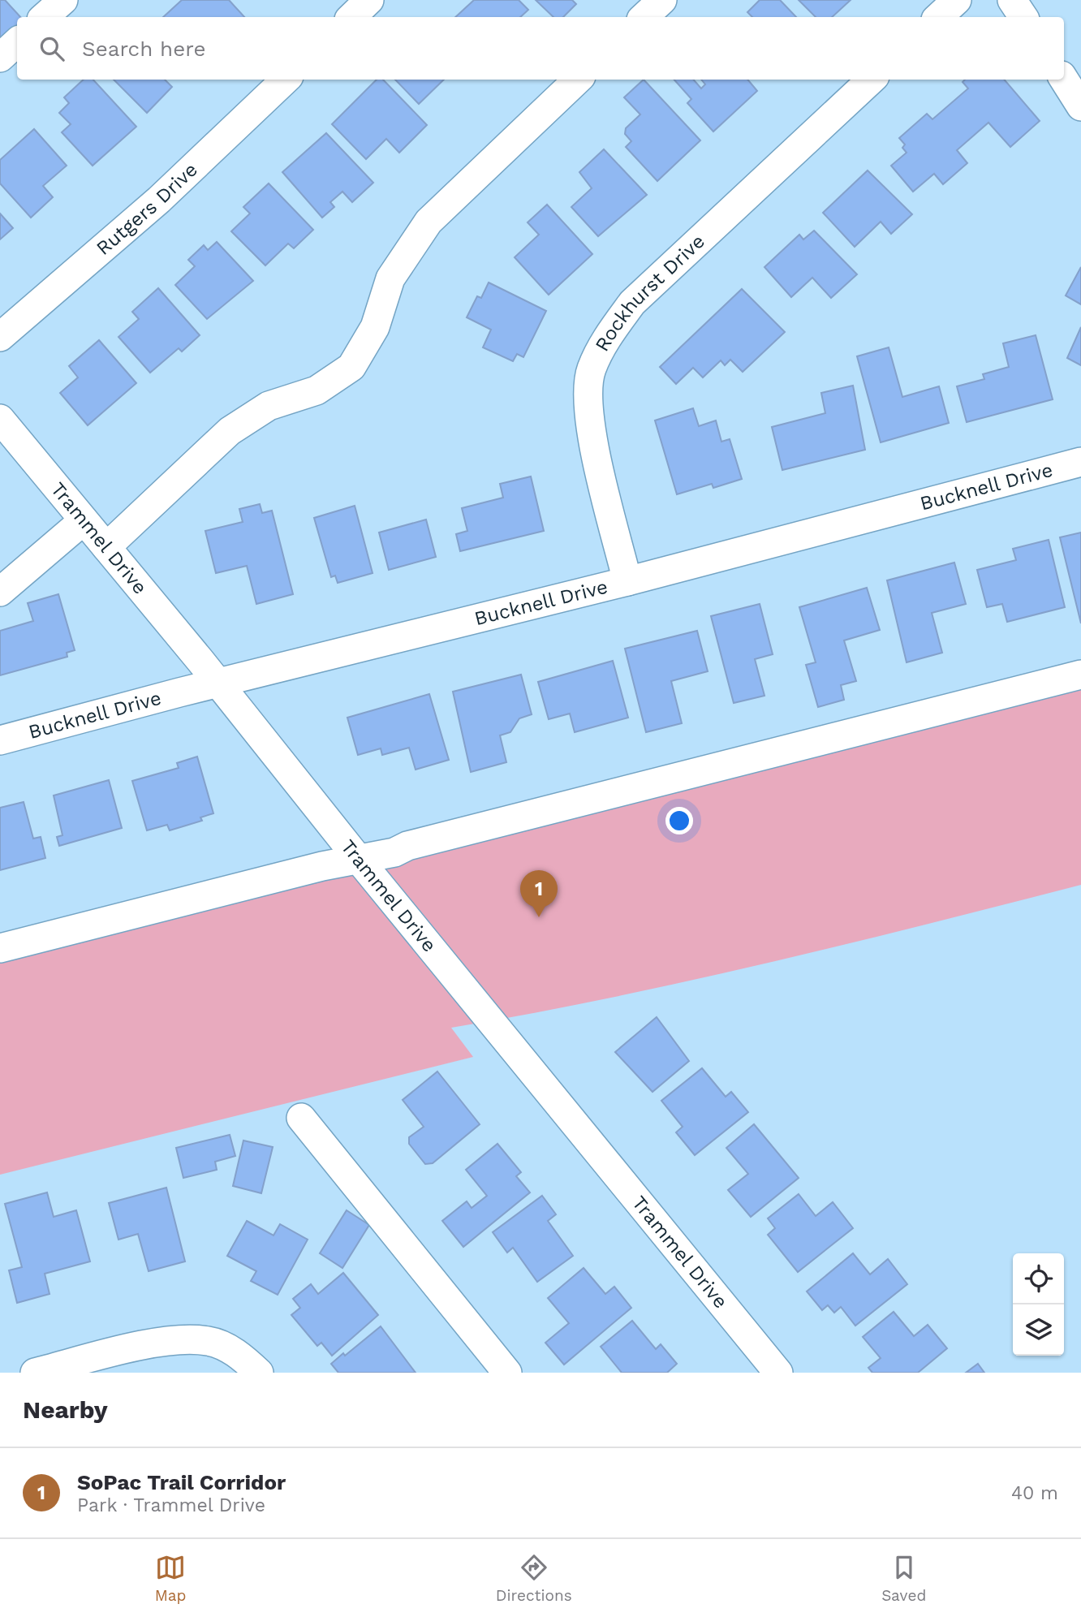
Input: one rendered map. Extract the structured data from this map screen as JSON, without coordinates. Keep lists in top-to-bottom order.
{
  "streets": {
    "street": [
      "Rutgers Drive",
      "Rockhurst Drive",
      "Bucknell Drive",
      "Trammel Drive"
    ]
  },
  "crossings": [
    ["Rockhurst Drive", "Bucknell Drive"],
    ["Bucknell Drive", "Trammel Drive"]
  ],
  "page": {
    "search": "Search here",
    "pins": "1",
    "heading": "Nearby",
    "list": [
      {
        "mark": "1",
        "name": "SoPac Trail Corridor",
        "note": "Park · Trammel Drive",
        "value": "40 m"
      }
    ],
    "nav": ["Map", "Directions", "Saved"]
  }
}
